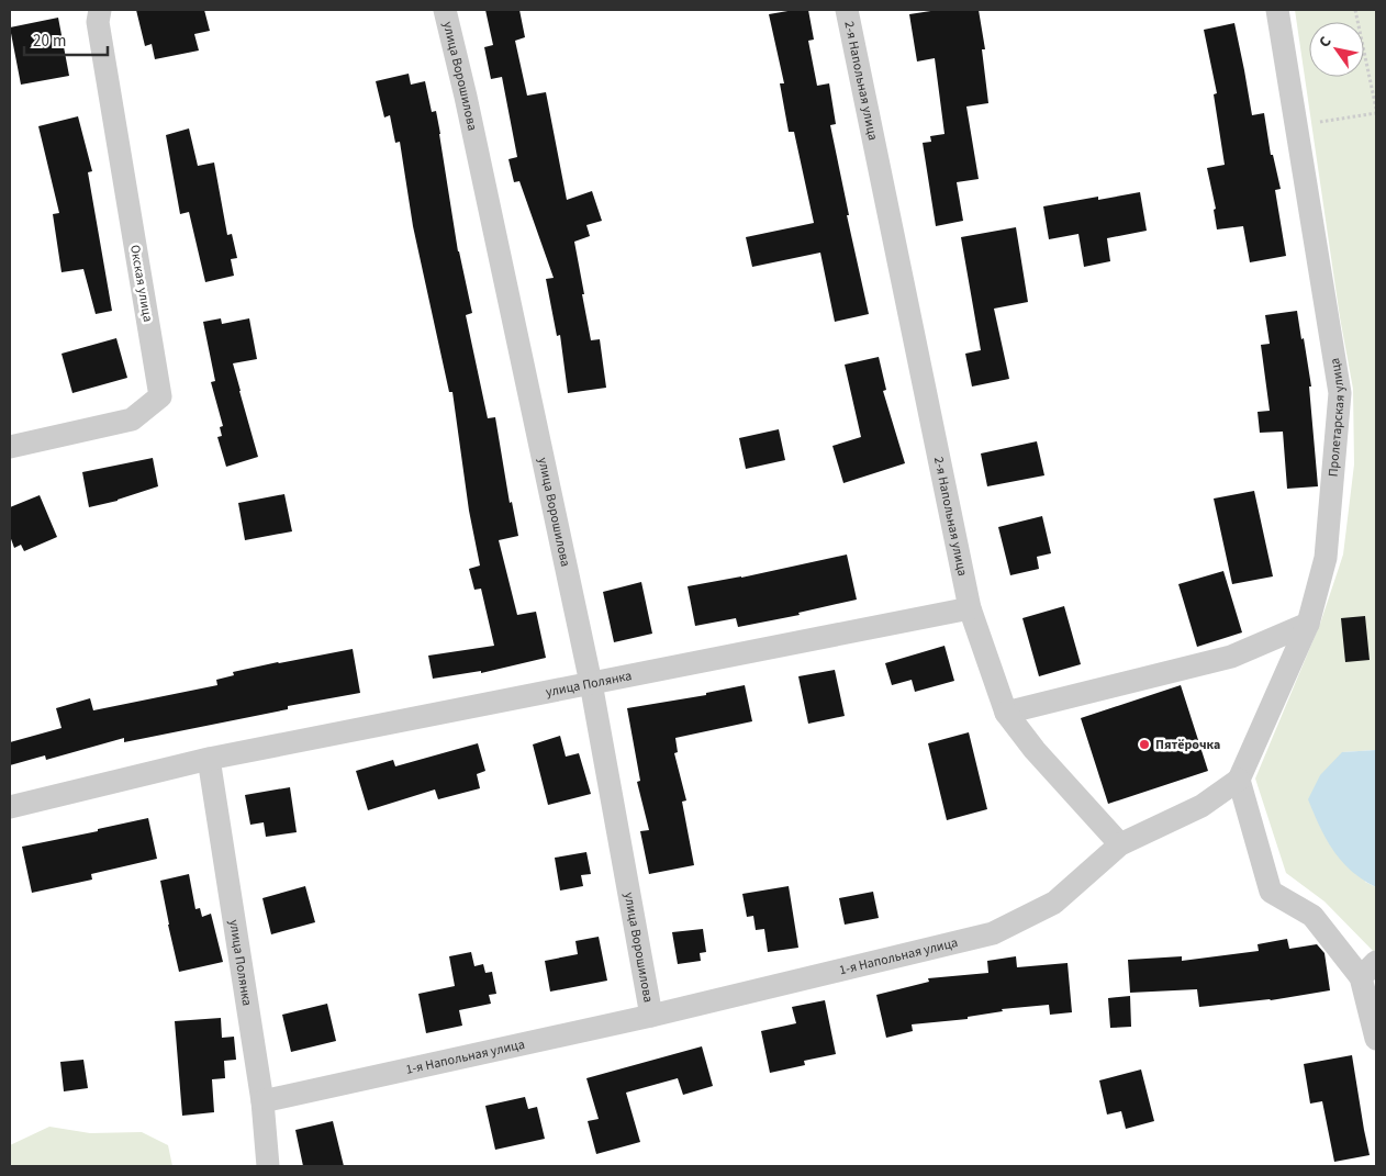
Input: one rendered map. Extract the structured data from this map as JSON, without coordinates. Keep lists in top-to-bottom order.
{
  "streets": {
    "street": [
      "улица Ворошилова",
      "2-я Напольная улица",
      "Окская улица",
      "Пролетарская улица",
      "улица Полянка",
      "1-я Напольная улица"
    ]
  },
  "crossings": [
    ["улица Ворошилова", "улица Полянка"],
    ["улица Ворошилова", "1-я Напольная улица"],
    ["2-я Напольная улица", "улица Полянка"],
    ["2-я Напольная улица", "1-я Напольная улица"],
    ["Пролетарская улица", "1-я Напольная улица"],
    ["улица Полянка", "1-я Напольная улица"]
  ],
  "places": ["Пятёрочка"],
  "scale_bar": "20 m",
  "north": "top left"
}
